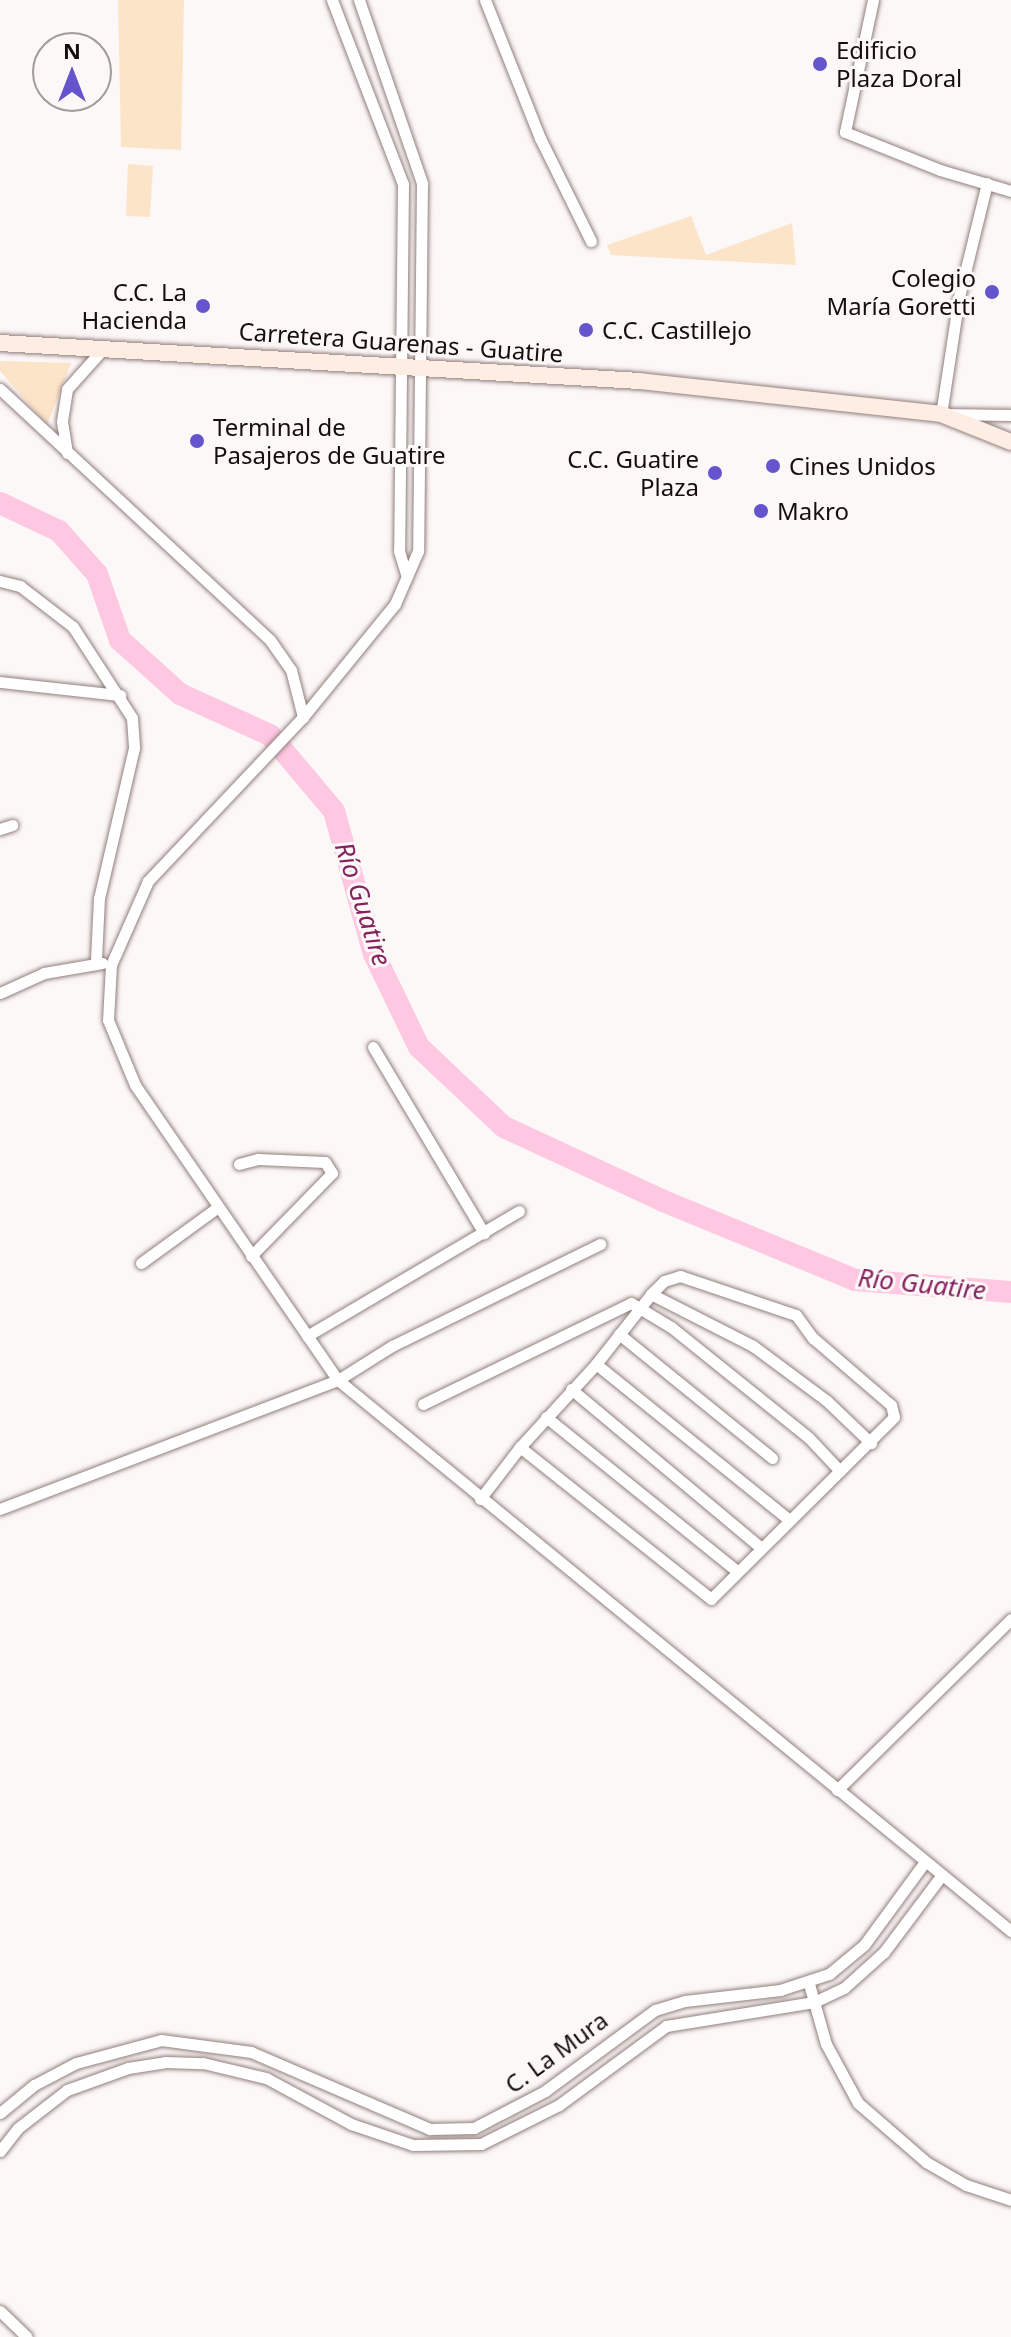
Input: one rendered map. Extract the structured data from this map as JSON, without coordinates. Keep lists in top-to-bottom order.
{
  "streets": {
    "main road": ["Carretera Guarenas - Guatire"],
    "street": ["C. La Mura"]
  },
  "water": ["Río Guatire"],
  "places": [
    "Edificio Plaza Doral",
    "Colegio María Goretti",
    "C.C. La Hacienda",
    "C.C. Castillejo",
    "Terminal de Pasajeros de Guatire",
    "Cines Unidos",
    "C.C. Guatire Plaza",
    "Makro"
  ],
  "north": "top"
}
